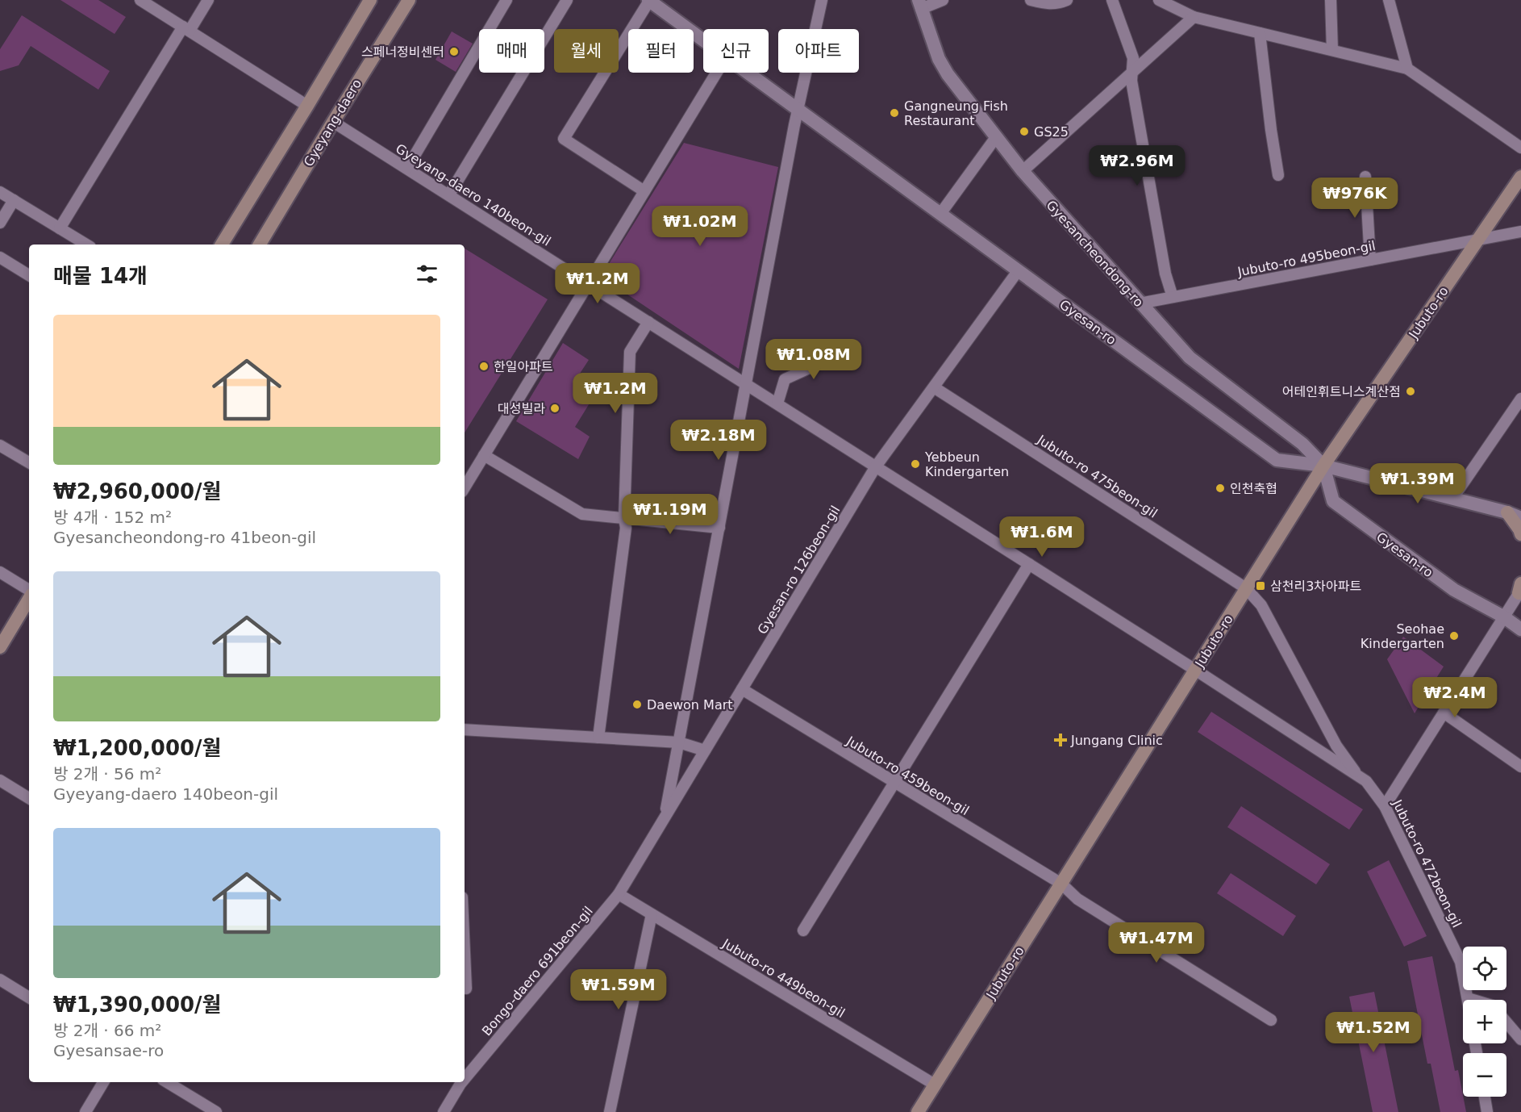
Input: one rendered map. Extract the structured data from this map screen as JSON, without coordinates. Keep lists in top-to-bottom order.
{
  "streets": {
    "main road": ["Gyeyang-daero", "Jubuto-ro"],
    "street": [
      "Gyeyang-daero 140beon-gil",
      "Gyesancheondong-ro",
      "Jubuto-ro 495beon-gil",
      "Gyesan-ro",
      "Jubuto-ro 475beon-gil",
      "Gyesan-ro 126beon-gil",
      "Jubuto-ro 459beon-gil",
      "Jubuto-ro 472beon-gil",
      "Bongo-daero 691beon-gil",
      "Jubuto-ro 449beon-gil"
    ]
  },
  "crossings": [
    ["Gyeyang-daero", "Gyeyang-daero 140beon-gil"],
    ["Gyeyang-daero 140beon-gil", "Gyesan-ro 126beon-gil"],
    ["Gyeyang-daero 140beon-gil", "Jubuto-ro 472beon-gil"],
    ["Gyesancheondong-ro", "Jubuto-ro 495beon-gil"],
    ["Gyesancheondong-ro", "Jubuto-ro"],
    ["Gyesancheondong-ro", "Gyesan-ro"],
    ["Jubuto-ro 495beon-gil", "Jubuto-ro"],
    ["Jubuto-ro", "Gyesan-ro"],
    ["Jubuto-ro", "Jubuto-ro 475beon-gil"],
    ["Jubuto-ro", "Jubuto-ro 459beon-gil"],
    ["Jubuto-ro", "Jubuto-ro 472beon-gil"],
    ["Jubuto-ro", "Jubuto-ro 449beon-gil"],
    ["Gyesan-ro", "Gyesan-ro 126beon-gil"],
    ["Jubuto-ro 475beon-gil", "Gyesan-ro 126beon-gil"],
    ["Jubuto-ro 475beon-gil", "Jubuto-ro 472beon-gil"],
    ["Gyesan-ro 126beon-gil", "Jubuto-ro 459beon-gil"],
    ["Gyesan-ro 126beon-gil", "Bongo-daero 691beon-gil"],
    ["Gyesan-ro 126beon-gil", "Jubuto-ro 449beon-gil"],
    ["Bongo-daero 691beon-gil", "Jubuto-ro 449beon-gil"]
  ],
  "places": {
    "other": [
      "스페너정비센터",
      "Gangneung Fish Restaurant",
      "GS25",
      "한일아파트",
      "어테인휘트니스계산점",
      "대성빌라",
      "Yebbeun Kindergarten",
      "인천축협",
      "Seohae Kindergarten",
      "Daewon Mart"
    ],
    "transit": ["삼천리3차아파트"],
    "health": ["Jungang Clinic"]
  },
  "page": {
    "chip": [
      "매매",
      "월세",
      "필터",
      "신규",
      "아파트"
    ],
    "price": [
      "₩2.96M",
      "₩976K",
      "₩1.02M",
      "₩1.2M",
      "₩1.08M",
      "₩1.2M",
      "₩2.18M",
      "₩1.39M",
      "₩1.19M",
      "₩1.6M",
      "₩2.4M",
      "₩1.47M",
      "₩1.59M",
      "₩1.52M"
    ],
    "heading": "매물 14개",
    "list": [
      {
        "name": "₩2,960,000/월",
        "note": "방 4개 · 152 m² · Gyesancheondong-ro 41beon-gil"
      },
      {
        "name": "₩1,200,000/월",
        "note": "방 2개 · 56 m² · Gyeyang-daero 140beon-gil"
      },
      {
        "name": "₩1,390,000/월",
        "note": "방 2개 · 66 m² · Gyesansae-ro"
      }
    ],
    "map_buttons": ["+", "−"]
  }
}
